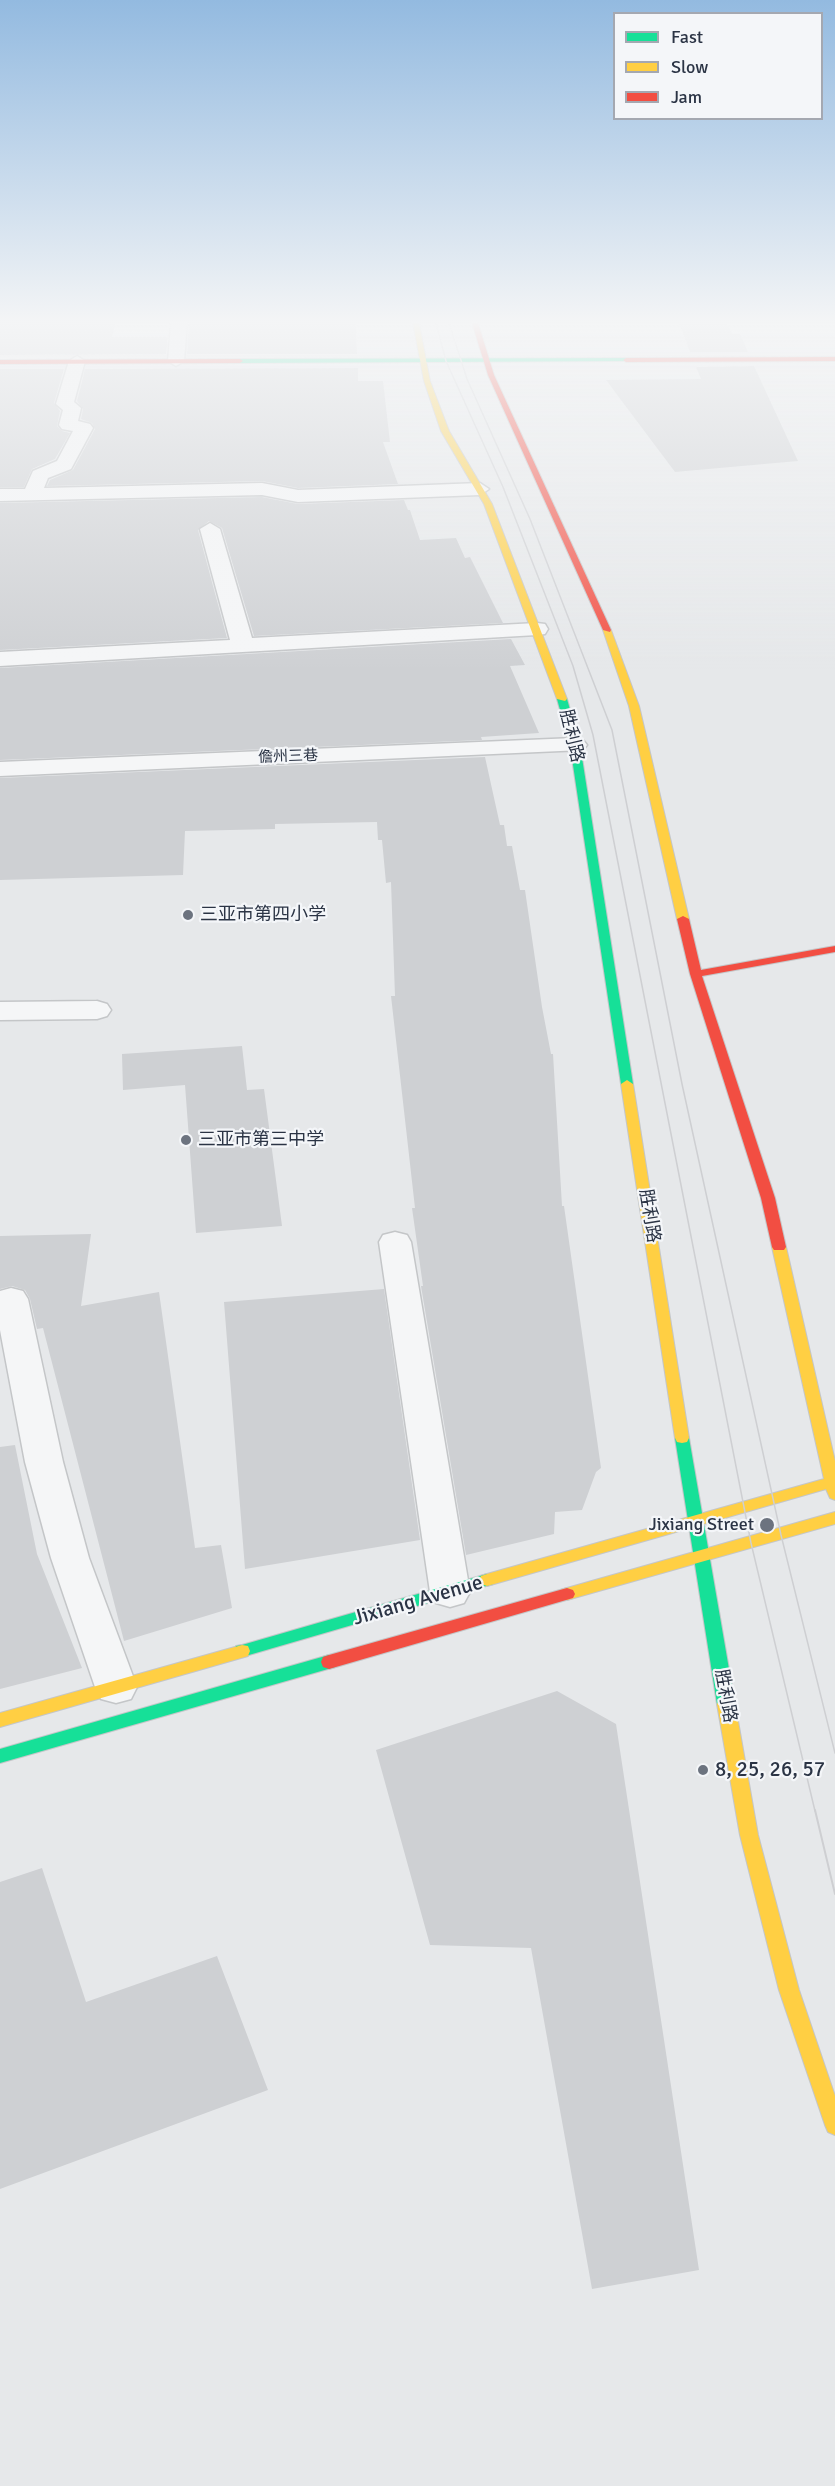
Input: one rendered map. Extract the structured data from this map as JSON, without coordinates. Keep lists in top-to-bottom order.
{
  "streets": {
    "main road": ["胜利路", "Jixiang Avenue"],
    "street": ["儋州三巷"]
  },
  "crossings": [
    ["胜利路", "儋州三巷"],
    ["胜利路", "Jixiang Avenue"]
  ],
  "places": [
    "三亚市第四小学",
    "三亚市第三中学",
    "Jixiang Street",
    "8, 25, 26, 57"
  ],
  "legend": ["Fast", "Slow", "Jam"]
}
